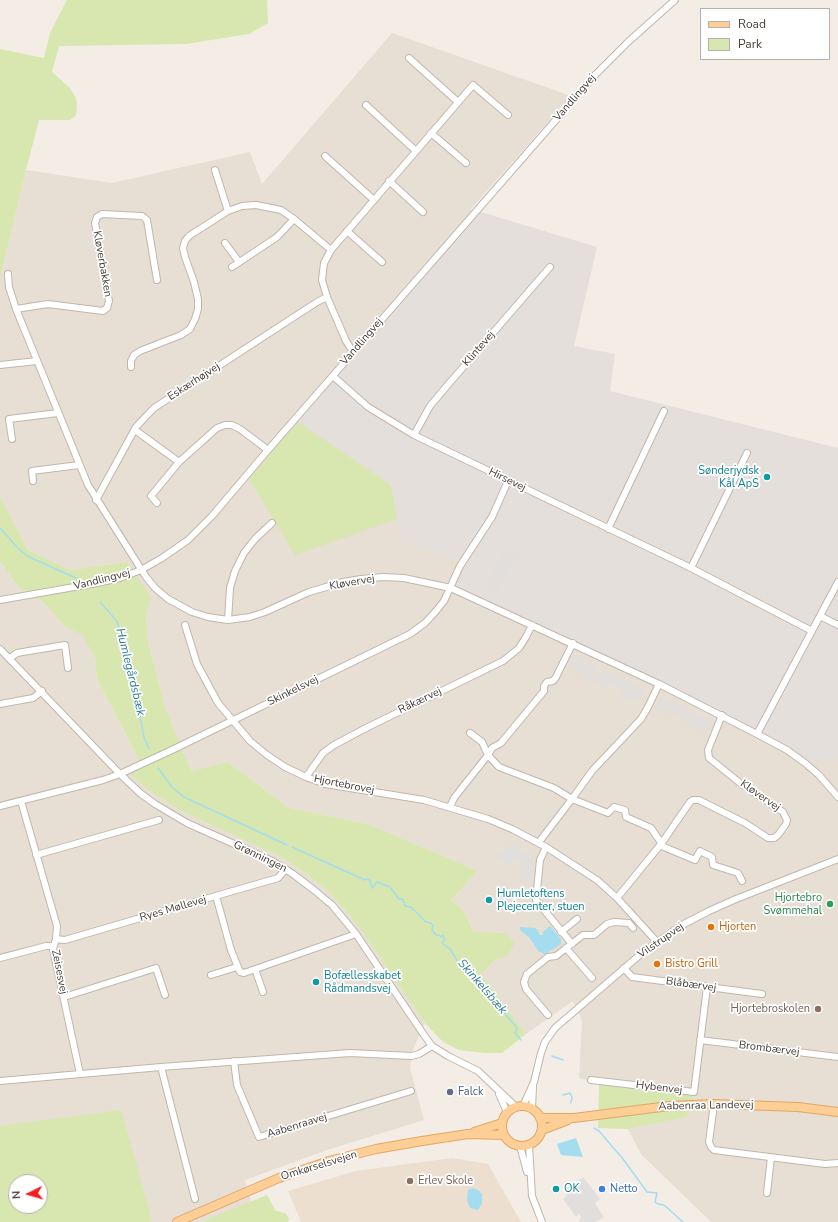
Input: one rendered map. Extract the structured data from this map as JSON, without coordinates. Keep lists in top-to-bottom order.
{
  "streets": {
    "main road": ["Aabenraa Landevej", "Omkørselsvejen"],
    "street": [
      "Vandlingvej",
      "Kløverbakken",
      "Klintevej",
      "Eskærhøjvej",
      "Hirsevej",
      "Kløvervej",
      "Skinkelsvej",
      "Råkærvej",
      "Hjortebrovej",
      "Grønningen",
      "Ryes Møllevej",
      "Vilstrupvej",
      "Zeisesvej",
      "Blåbærvej",
      "Brombærvej",
      "Hybenvej",
      "Aabenraavej"
    ]
  },
  "crossings": [
    ["Vandlingvej", "Hirsevej"],
    ["Vandlingvej", "Kløvervej"],
    ["Kløverbakken", "Kløvervej"],
    ["Klintevej", "Hirsevej"],
    ["Eskærhøjvej", "Kløvervej"],
    ["Hirsevej", "Skinkelsvej"],
    ["Kløvervej", "Skinkelsvej"],
    ["Kløvervej", "Råkærvej"],
    ["Skinkelsvej", "Hjortebrovej"],
    ["Skinkelsvej", "Grønningen"],
    ["Skinkelsvej", "Zeisesvej"],
    ["Råkærvej", "Hjortebrovej"],
    ["Hjortebrovej", "Vilstrupvej"],
    ["Grønningen", "Ryes Møllevej"],
    ["Grønningen", "Vilstrupvej"],
    ["Grønningen", "Aabenraa Landevej"],
    ["Grønningen", "Omkørselsvejen"],
    ["Ryes Møllevej", "Zeisesvej"],
    ["Vilstrupvej", "Blåbærvej"],
    ["Vilstrupvej", "Aabenraa Landevej"],
    ["Vilstrupvej", "Omkørselsvejen"],
    ["Blåbærvej", "Hybenvej"],
    ["Brombærvej", "Hybenvej"],
    ["Aabenraa Landevej", "Omkørselsvejen"]
  ],
  "water": ["Humlegårdsbæk", "Skinkelsbæk"],
  "places": [
    "Sønderjydsk Kål ApS",
    "Humletoftens Plejecenter, stuen",
    "Hjortebro Svømmehal",
    "Hjorten",
    "Bistro Grill",
    "Bofællesskabet Rådmandsvej",
    "Hjortebroskolen",
    "Falck",
    "Erlev Skole",
    "OK",
    "Netto"
  ],
  "legend": ["Road", "Park"],
  "north": "left"
}
